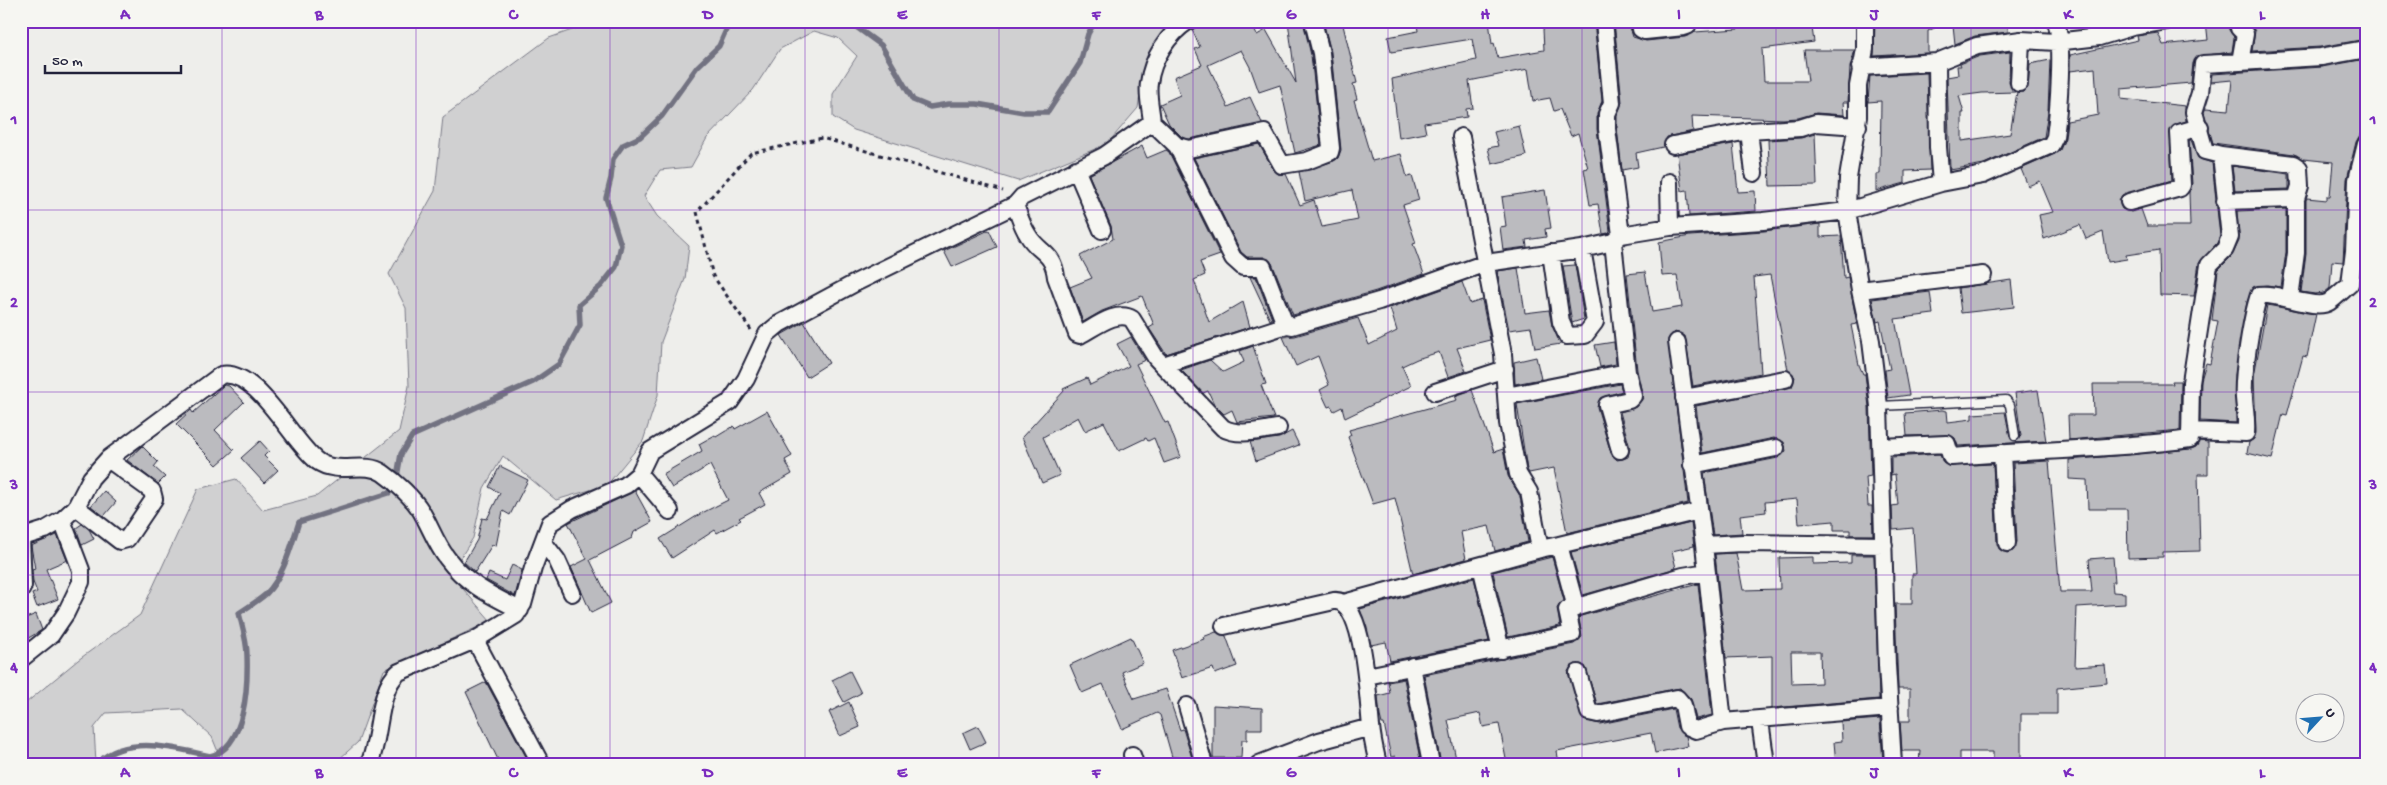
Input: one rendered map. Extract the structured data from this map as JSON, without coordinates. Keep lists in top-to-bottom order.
{
  "scale_bar": "50 m",
  "north": "top right",
  "grid": {
    "columns": [
      "A",
      "B",
      "C",
      "D",
      "E",
      "F",
      "G",
      "H",
      "I",
      "J",
      "K",
      "L"
    ],
    "rows": [
      "1",
      "2",
      "3",
      "4"
    ]
  }
}
